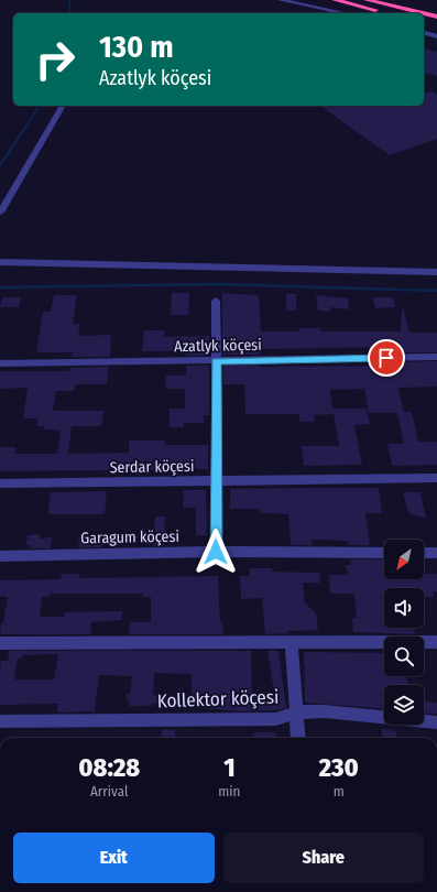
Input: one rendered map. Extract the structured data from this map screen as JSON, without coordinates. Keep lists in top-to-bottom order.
{
  "streets": {
    "street": [
      "Azatlyk köçesi",
      "Serdar köçesi",
      "Garagum köçesi",
      "Kollektor köçesi"
    ]
  },
  "north": "bottom left",
  "page": {
    "turn": ["130 m", "Azatlyk köçesi"],
    "eta": [
      "08:28",
      "Arrival",
      "1",
      "min",
      "230",
      "m"
    ],
    "buttons": ["Exit", "Share"]
  }
}
